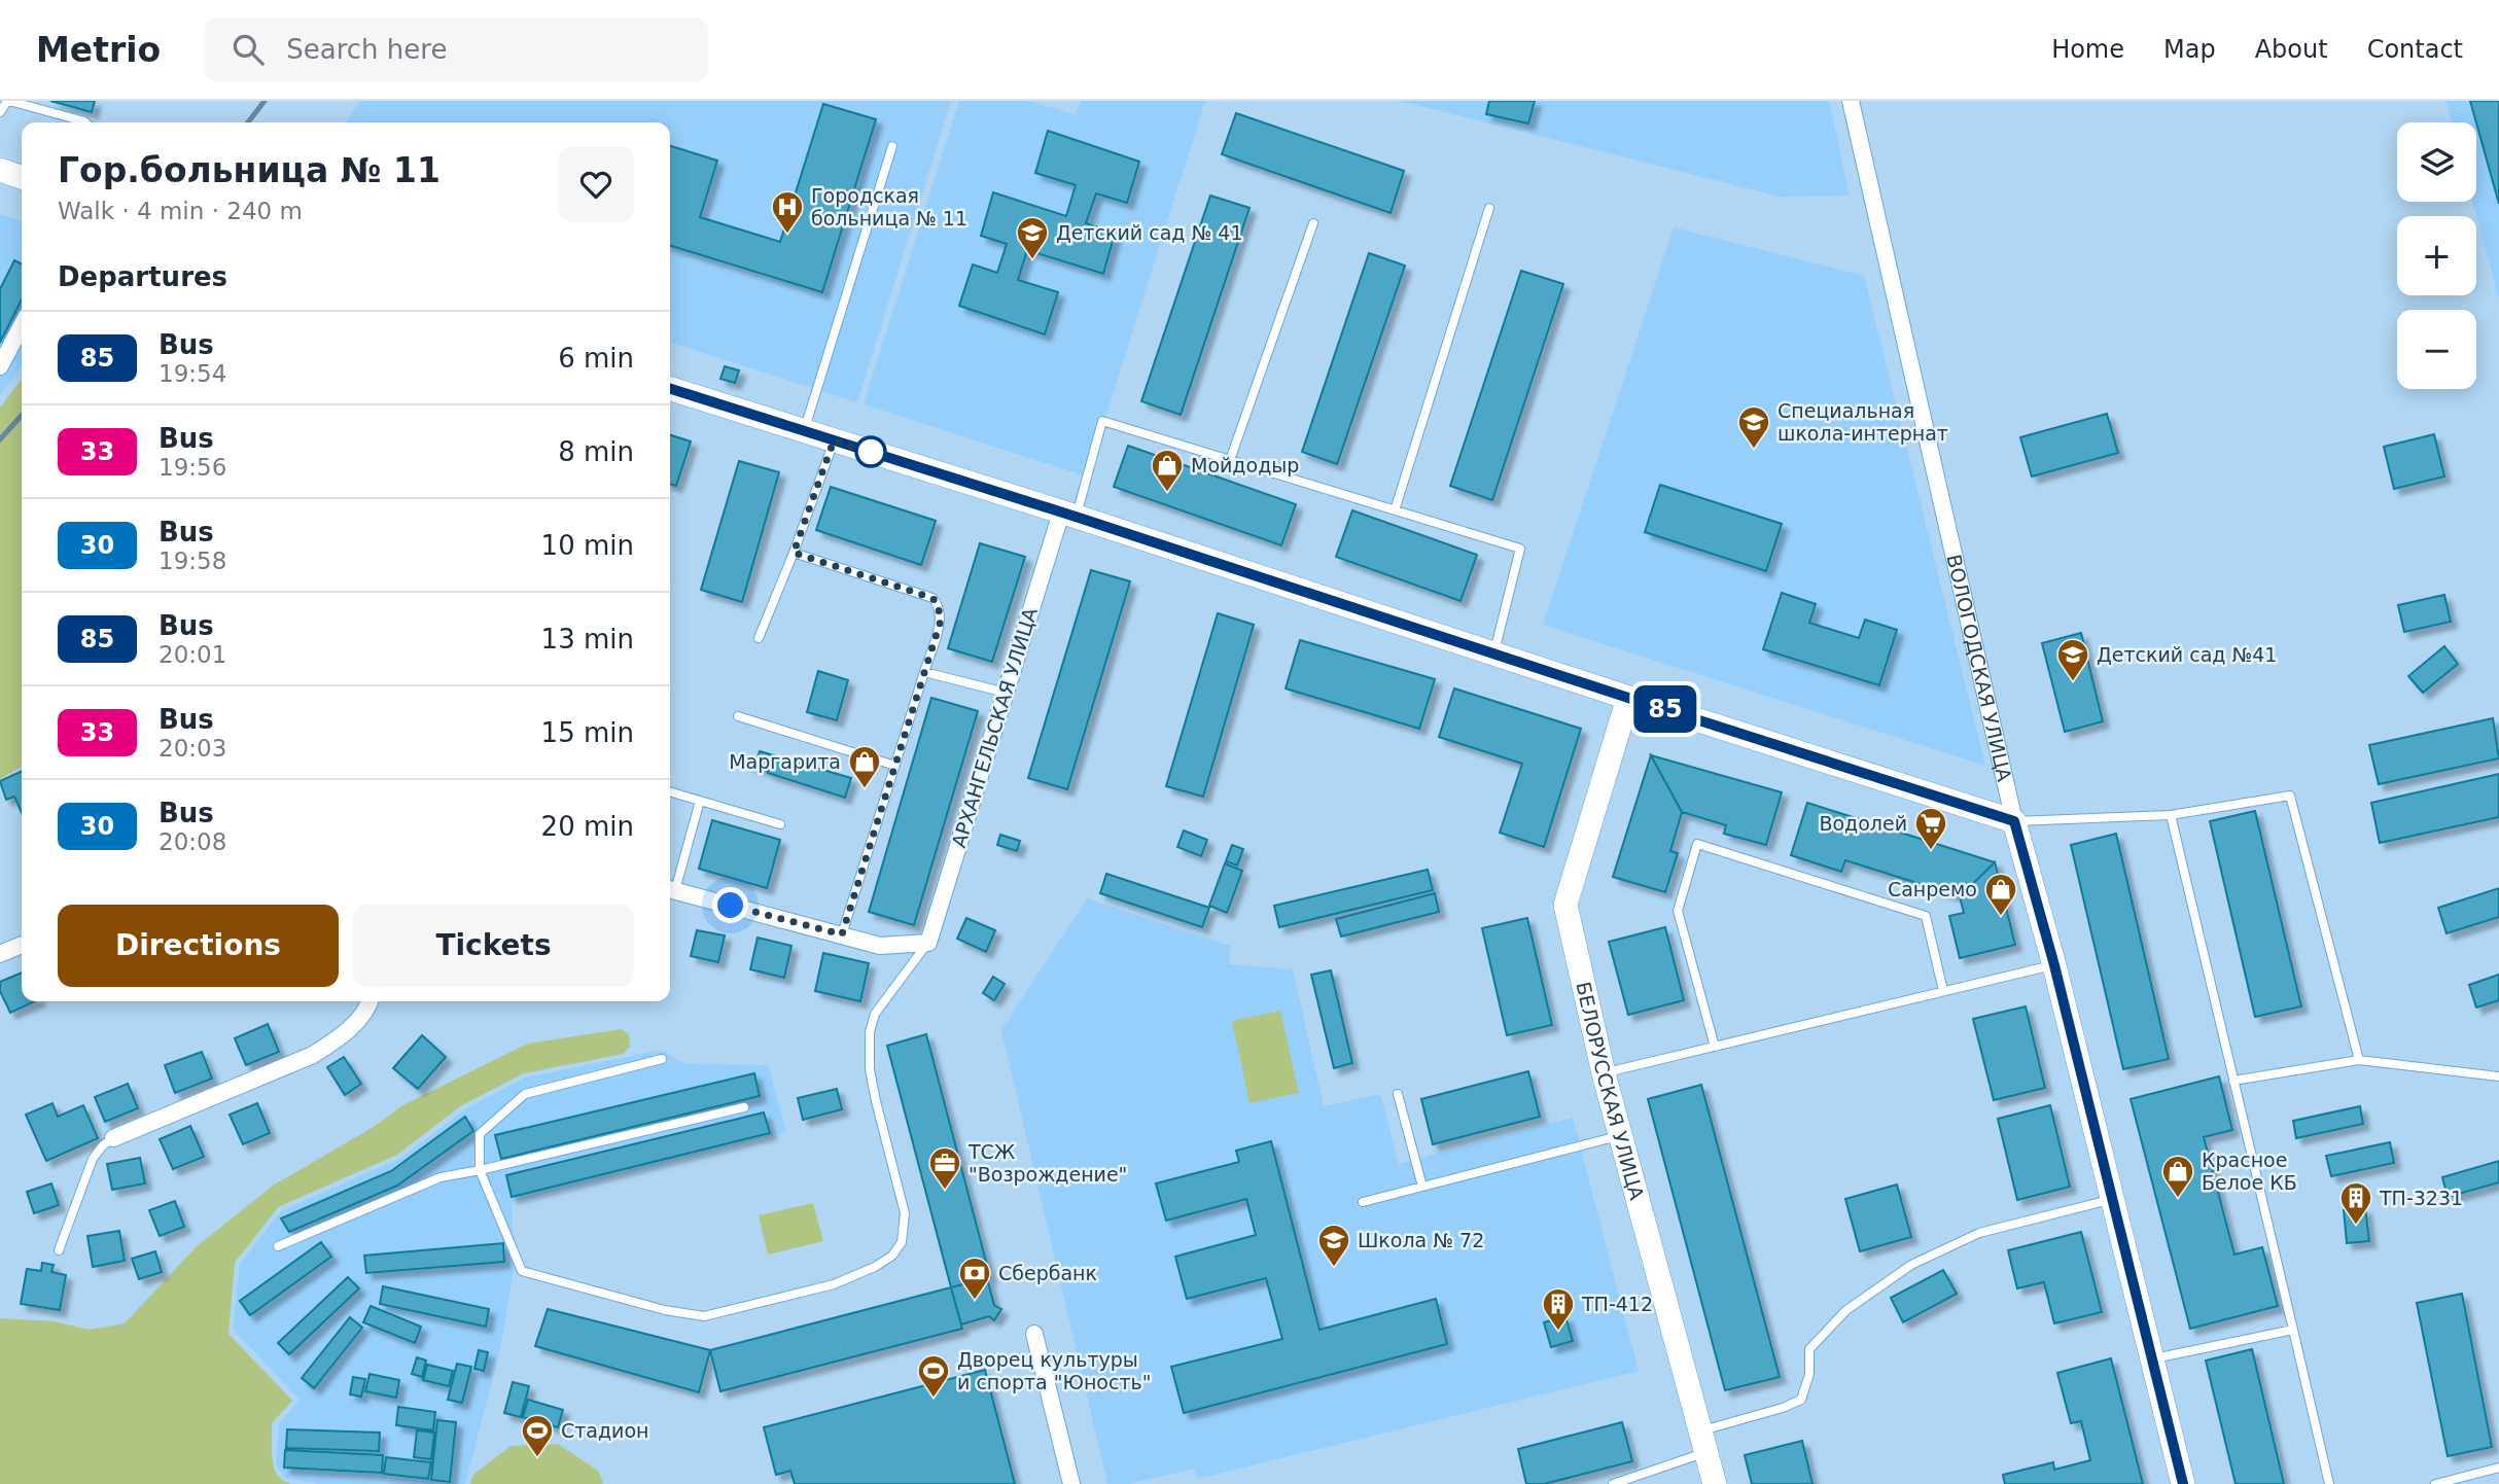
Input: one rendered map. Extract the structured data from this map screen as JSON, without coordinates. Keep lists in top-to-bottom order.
{
  "streets": {
    "street": ["ВОЛОГОДСКАЯ УЛИЦА", "АРХАНГЕЛЬСКАЯ УЛИЦА", "БЕЛОРУССКАЯ УЛИЦА"]
  },
  "places": {
    "hospital": ["Городская больница № 11"],
    "school or university": [
      "Детский сад № 41",
      "Специальная школа-интернат",
      "Детский сад №41",
      "Школа № 72"
    ],
    "shop": [
      "Мойдодыр",
      "Маргарита",
      "Санремо",
      "Красное Белое КБ"
    ],
    "supermarket": ["Водолей"],
    "office": ["ТСЖ \"Возрождение\""],
    "building": ["ТП-3231", "ТП-412"],
    "bank": ["Сбербанк"],
    "sports": ["Дворец культуры и спорта \"Юность\"", "Стадион"]
  },
  "lines": ["bus line 85"],
  "page": {
    "header": "Metrio",
    "search": "Search here",
    "nav": [
      "Home",
      "Map",
      "About",
      "Contact"
    ],
    "on_map": "85",
    "map_buttons": ["+", "−"],
    "heading": [
      ["Гор.больница № 11", "Walk · 4 min · 240 m"],
      "Departures"
    ],
    "list": [
      {
        "mark": "85",
        "name": "Bus",
        "note": "19:54",
        "value": "6 min"
      },
      {
        "mark": "33",
        "name": "Bus",
        "note": "19:56",
        "value": "8 min"
      },
      {
        "mark": "30",
        "name": "Bus",
        "note": "19:58",
        "value": "10 min"
      },
      {
        "mark": "85",
        "name": "Bus",
        "note": "20:01",
        "value": "13 min"
      },
      {
        "mark": "33",
        "name": "Bus",
        "note": "20:03",
        "value": "15 min"
      },
      {
        "mark": "30",
        "name": "Bus",
        "note": "20:08",
        "value": "20 min"
      }
    ],
    "buttons": ["Directions", "Tickets"]
  }
}
